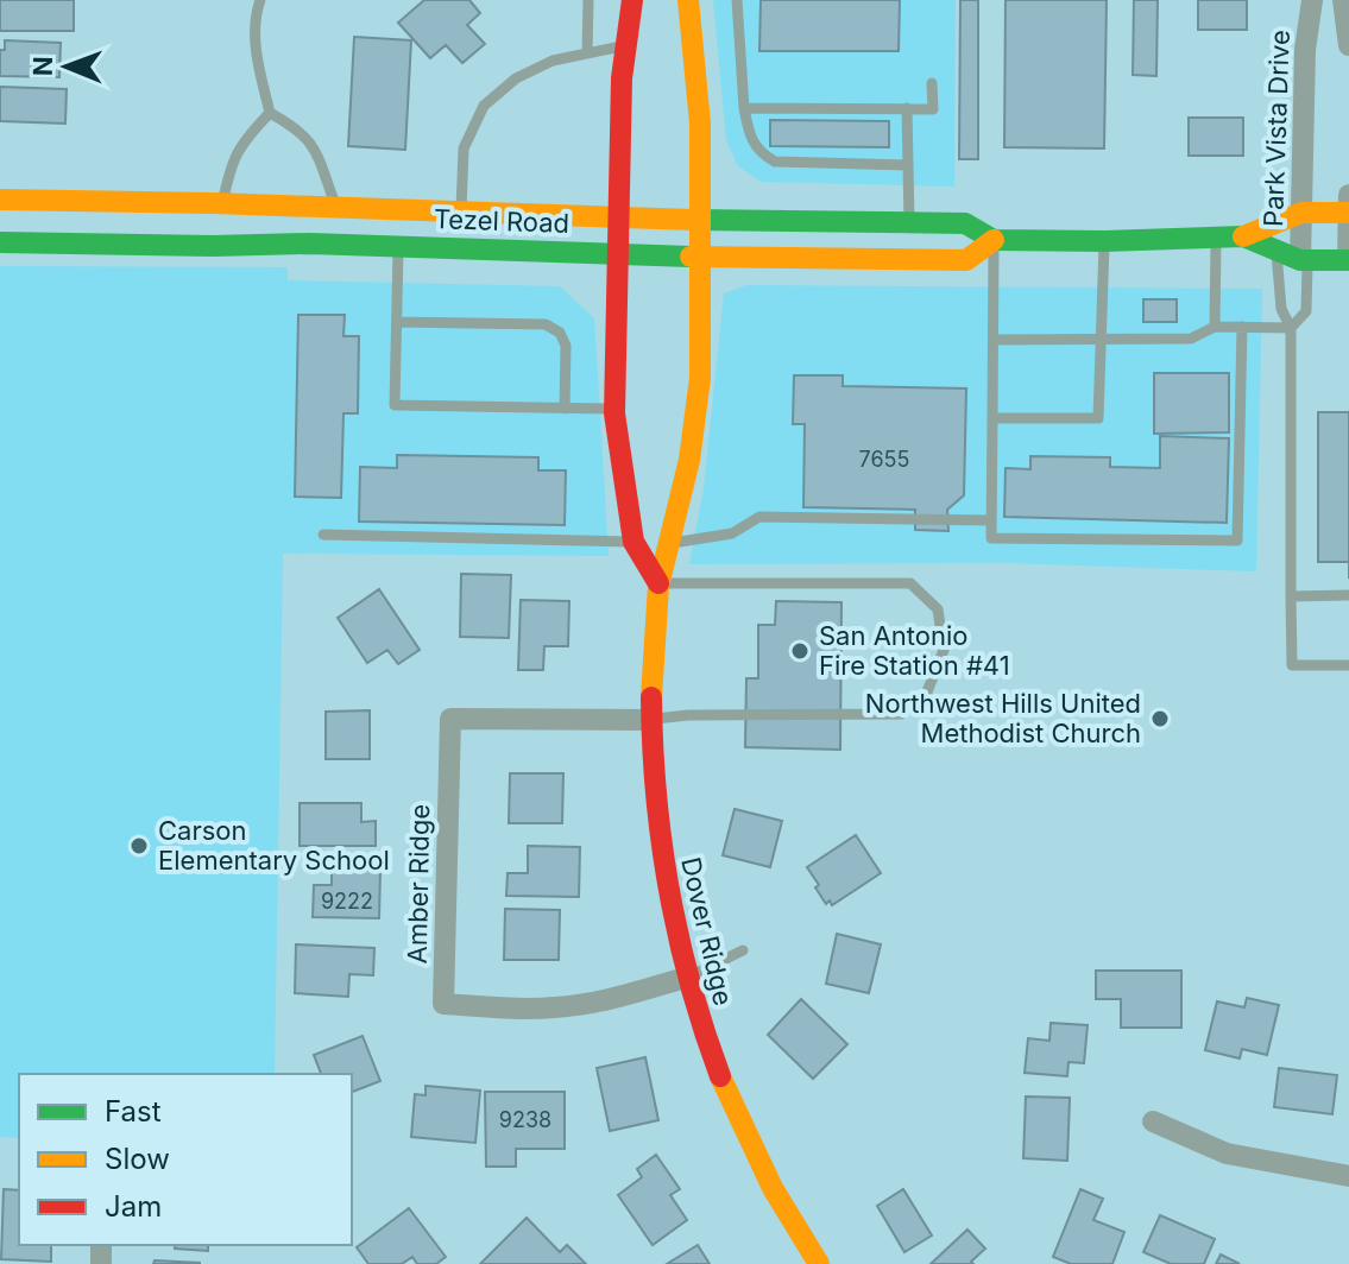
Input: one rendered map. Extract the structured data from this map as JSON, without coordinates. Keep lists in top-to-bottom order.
{
  "streets": {
    "main road": ["Tezel Road", "Dover Ridge"],
    "street": ["Park Vista Drive", "Amber Ridge"]
  },
  "crossings": [
    ["Park Vista Drive", "Tezel Road"],
    ["Tezel Road", "Dover Ridge"],
    ["Amber Ridge", "Dover Ridge"]
  ],
  "places": ["San Antonio Fire Station #41", "Northwest Hills United Methodist Church", "Carson Elementary School"],
  "house_numbers": ["7655", "9222", "9238"],
  "legend": ["Fast", "Slow", "Jam"],
  "north": "left"
}
